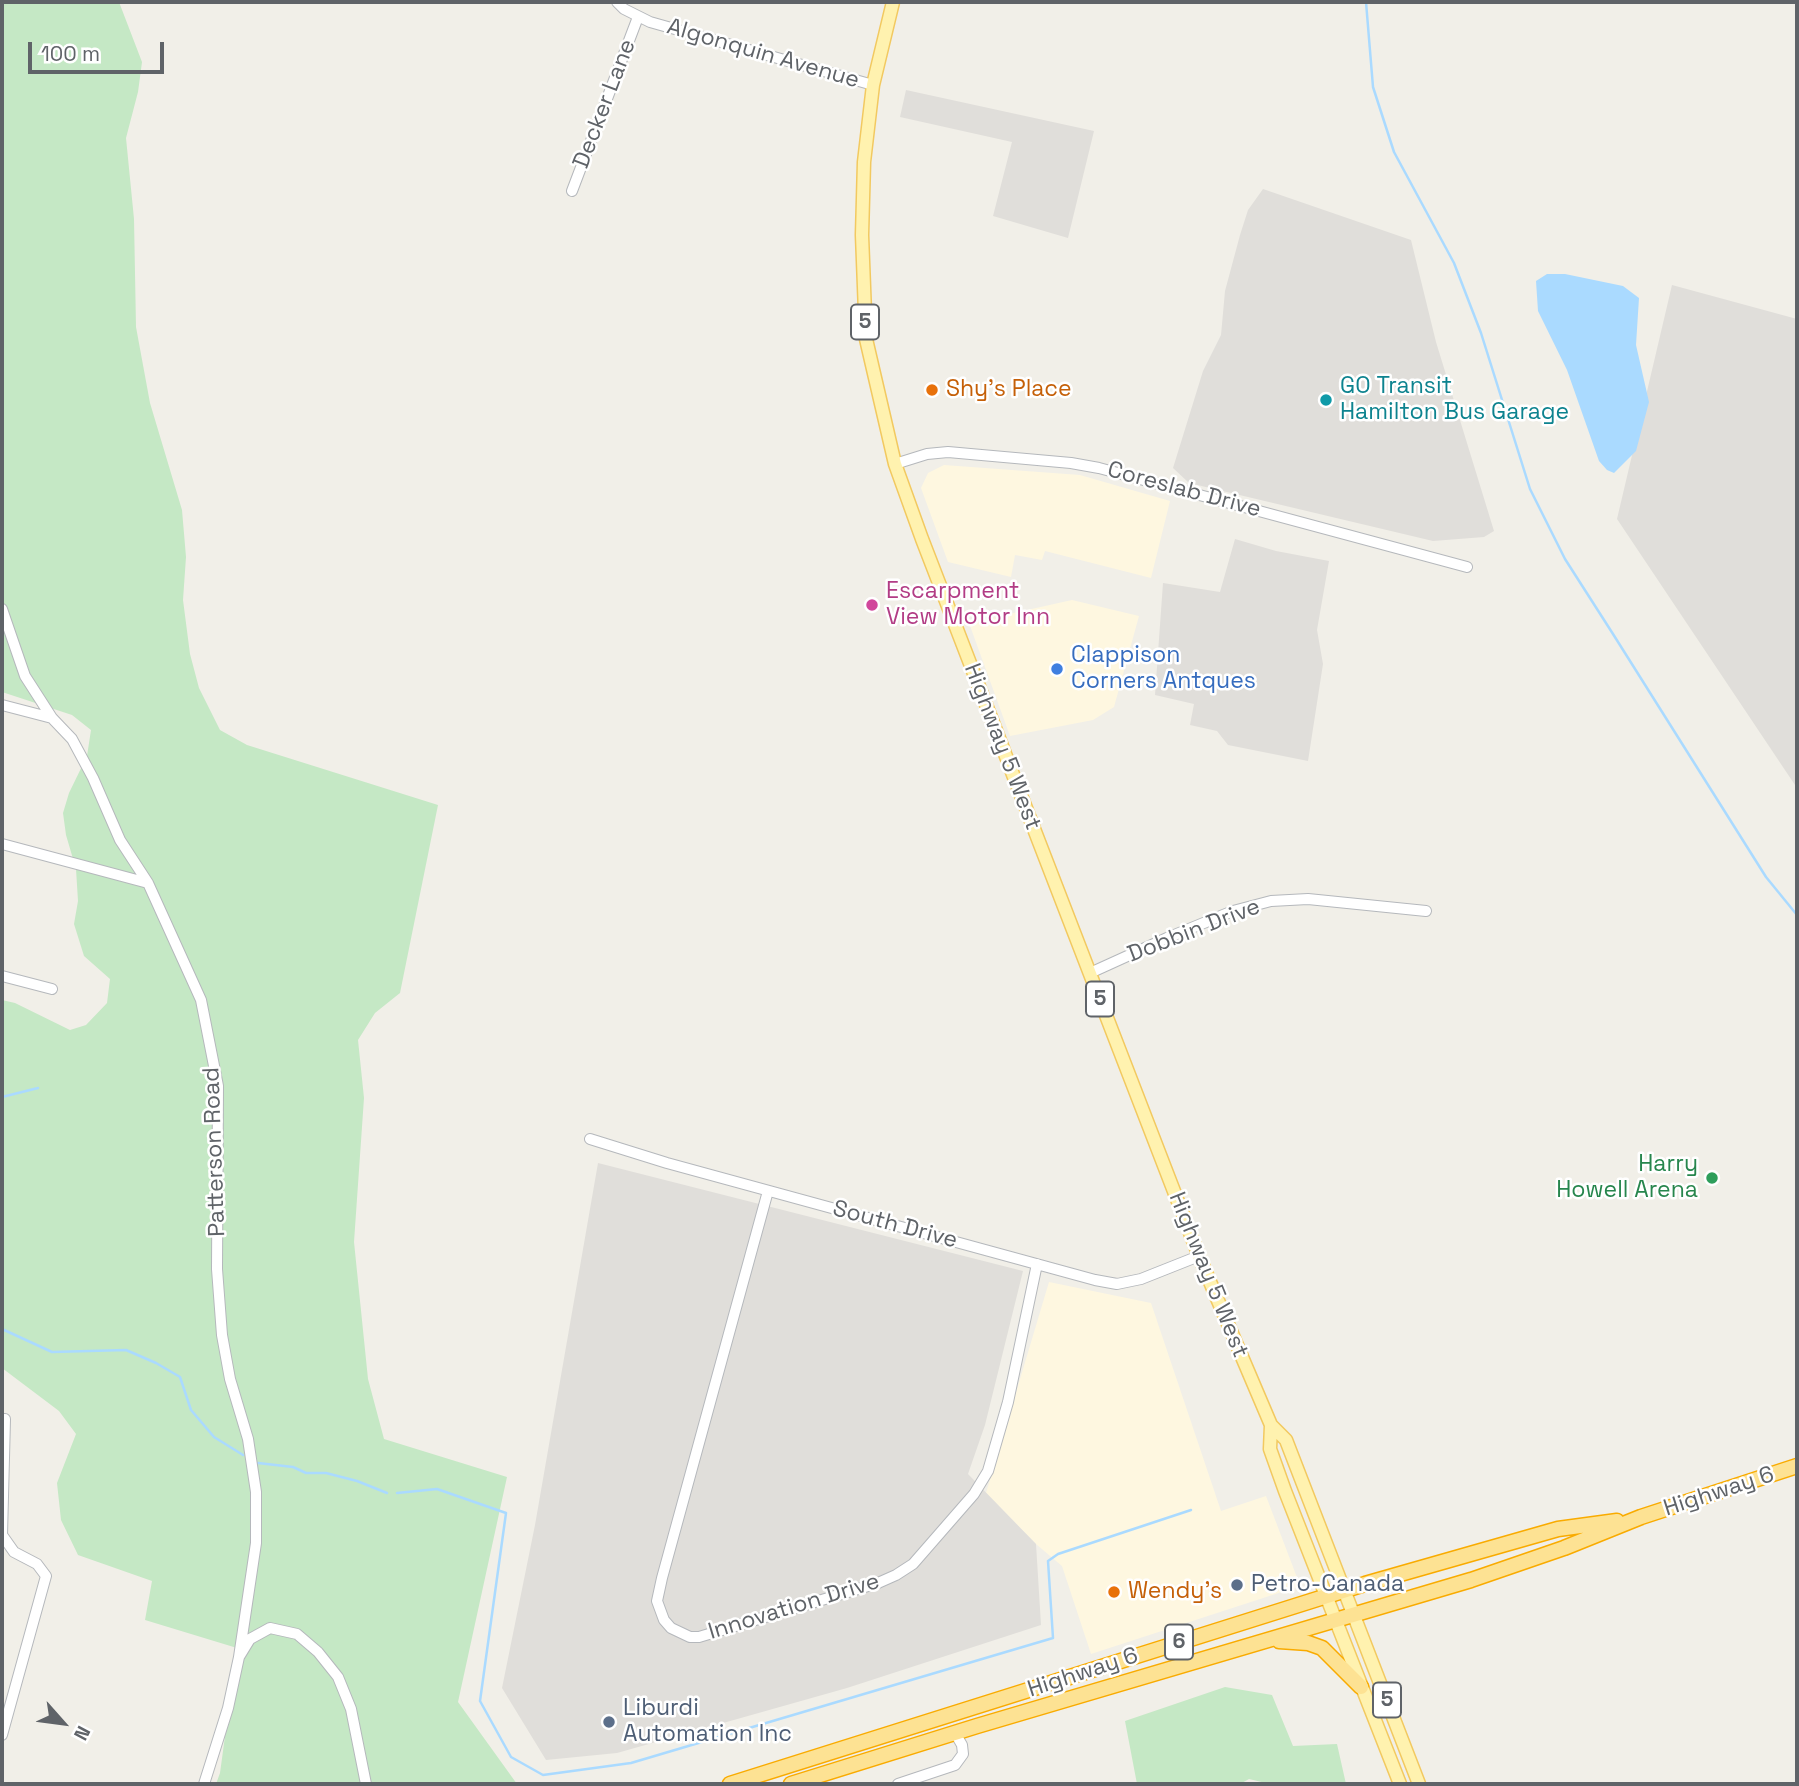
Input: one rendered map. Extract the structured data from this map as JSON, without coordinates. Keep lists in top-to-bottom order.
{
  "streets": {
    "highway": ["Highway 6", "6"],
    "main road": ["5", "Highway 5 West"],
    "street": [
      "Algonquin Avenue",
      "Decker Lane",
      "Coreslab Drive",
      "Dobbin Drive",
      "Patterson Road",
      "South Drive",
      "Innovation Drive"
    ]
  },
  "crossings": [
    ["Algonquin Avenue", "Decker Lane"],
    ["Algonquin Avenue", "Highway 5 West"],
    ["5", "Highway 5 West"],
    ["5", "Highway 6"],
    ["Coreslab Drive", "Highway 5 West"],
    ["Highway 5 West", "Dobbin Drive"],
    ["Highway 5 West", "South Drive"],
    ["Highway 5 West", "Highway 6"],
    ["South Drive", "Innovation Drive"]
  ],
  "places": [
    "Shy's Place",
    "GO Transit Hamilton Bus Garage",
    "Escarpment View Motor Inn",
    "Clappison Corners Antques",
    "Harry Howell Arena",
    "Petro-Canada",
    "Wendy's",
    "Liburdi Automation Inc"
  ],
  "scale_bar": "100 m",
  "north": "bottom right"
}
